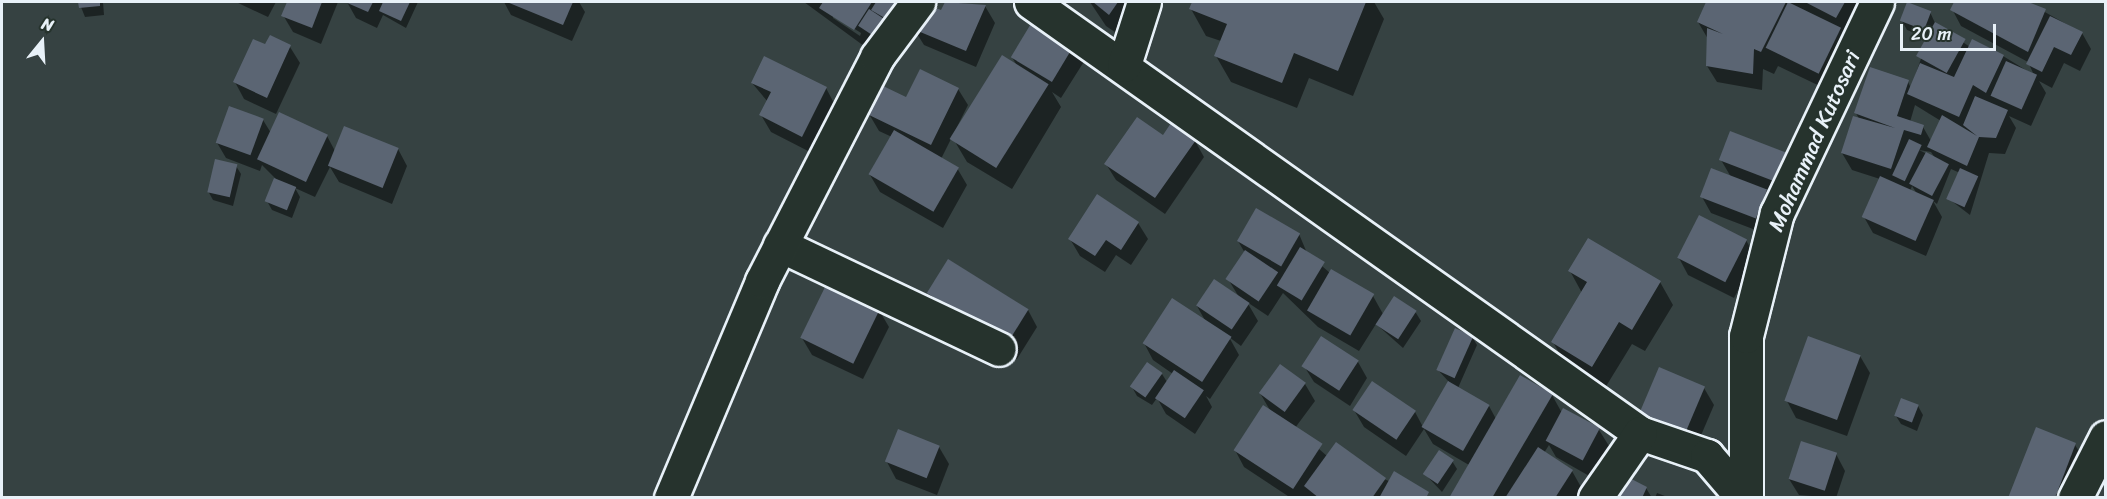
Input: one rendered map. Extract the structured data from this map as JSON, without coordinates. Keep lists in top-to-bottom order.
{
  "streets": {
    "street": ["Mohammad Kutosari"]
  },
  "scale_bar": "20 m",
  "north": "top"
}
